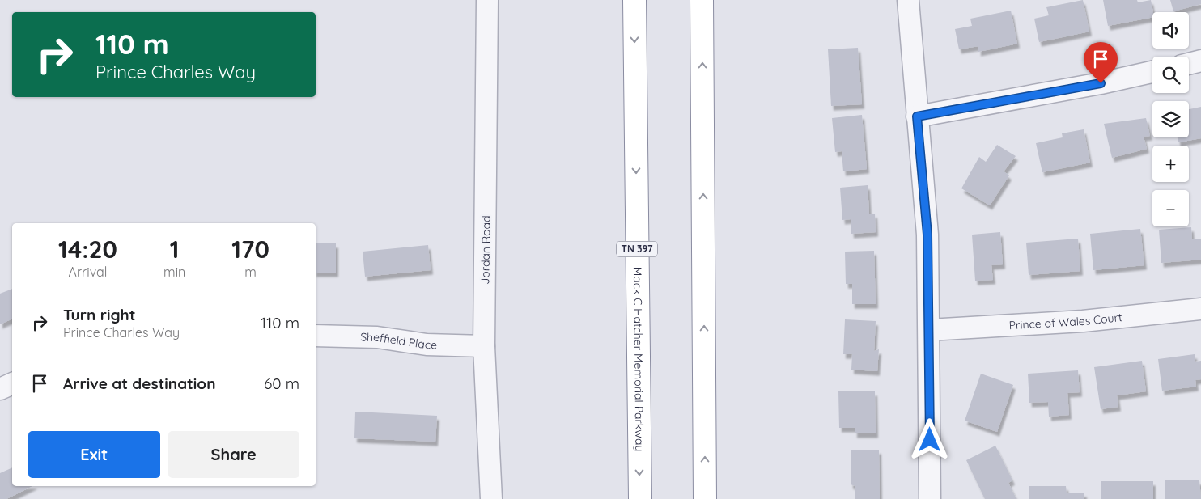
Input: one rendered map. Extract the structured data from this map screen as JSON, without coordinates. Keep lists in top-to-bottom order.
{
  "streets": {
    "highway": ["TN 397", "Mack C Hatcher Memorial Parkway"],
    "street": ["Jordan Road", "Prince of Wales Court", "Sheffield Place"]
  },
  "crossings": [
    ["Jordan Road", "Sheffield Place"]
  ],
  "page": {
    "map_buttons": ["+", "−"],
    "turn": ["110 m", "Prince Charles Way"],
    "eta": [
      "14:20",
      "Arrival",
      "1",
      "min",
      "170",
      "m"
    ],
    "list": [
      {
        "name": "Turn right",
        "note": "Prince Charles Way",
        "value": "110 m"
      },
      {
        "name": "Arrive at destination",
        "value": "60 m"
      }
    ],
    "buttons": ["Exit", "Share"]
  }
}
